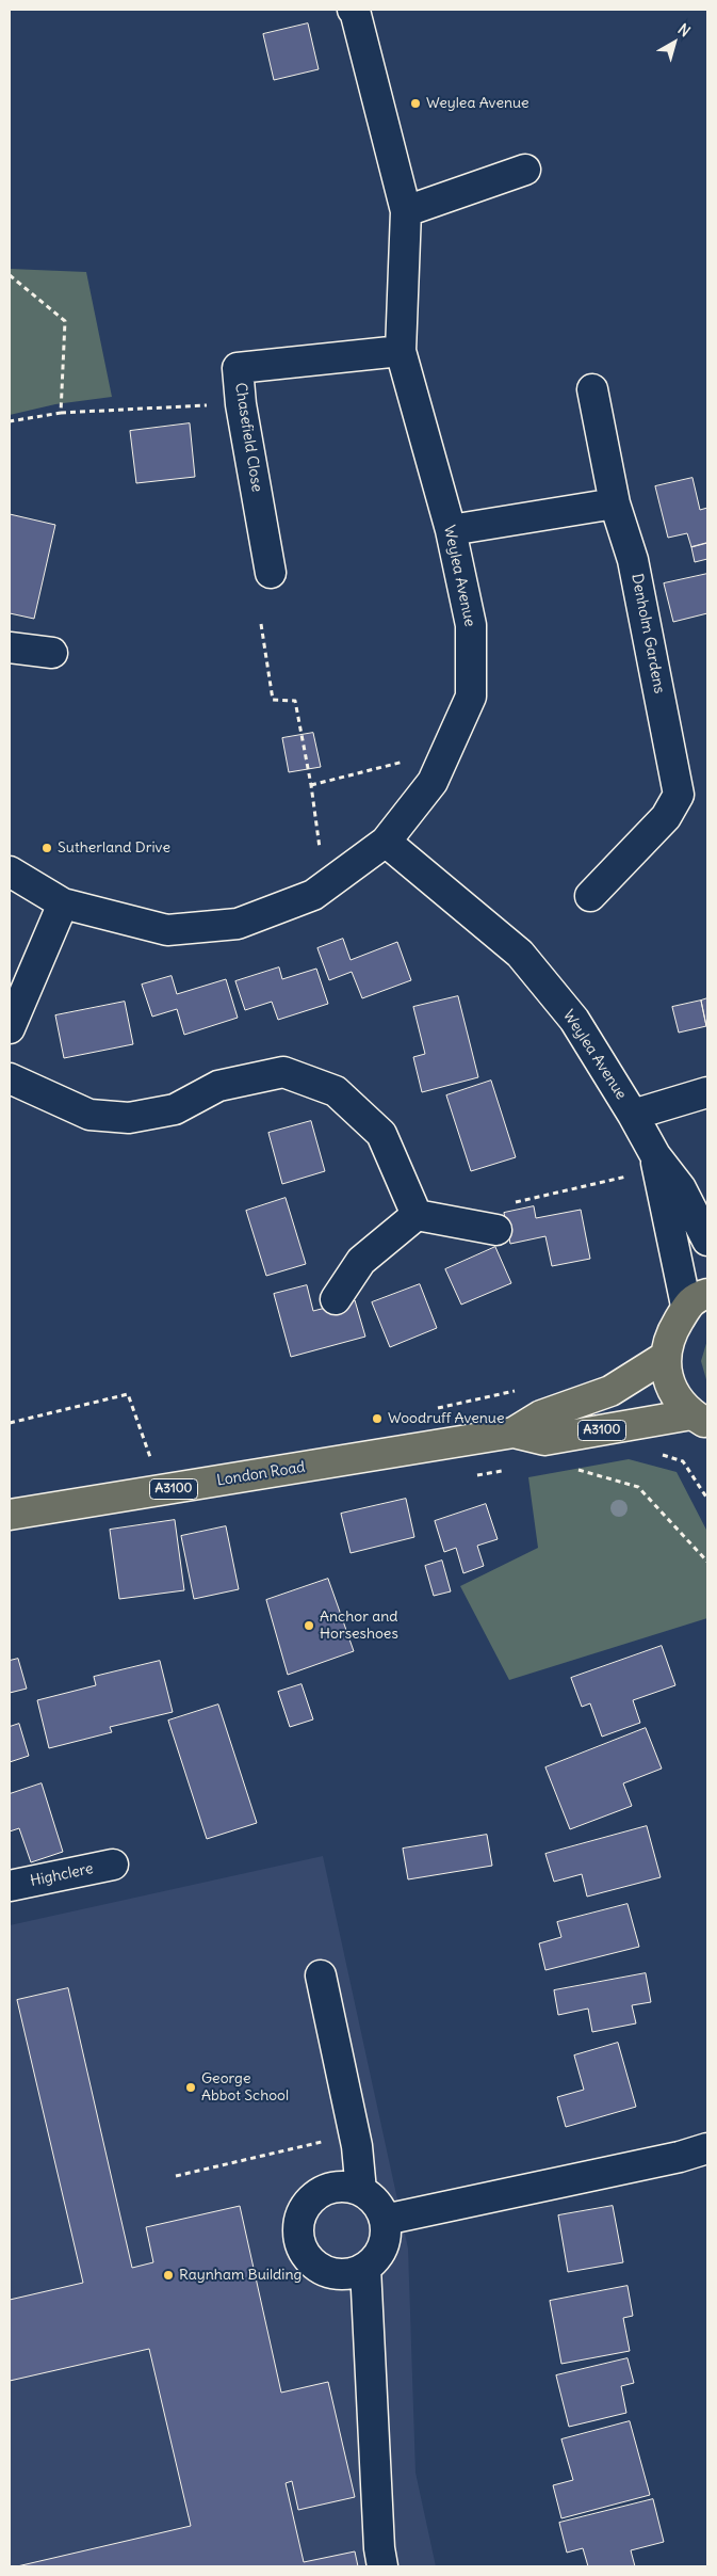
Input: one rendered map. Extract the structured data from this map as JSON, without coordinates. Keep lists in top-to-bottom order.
{
  "streets": {
    "main road": ["A3100", "London Road"],
    "street": [
      "Chasefield Close",
      "Weylea Avenue",
      "Denholm Gardens",
      "Highclere"
    ]
  },
  "crossings": [
    ["Chasefield Close", "Weylea Avenue"]
  ],
  "places": [
    "Weylea Avenue",
    "Sutherland Drive",
    "Woodruff Avenue",
    "Anchor and Horseshoes",
    "George Abbot School",
    "Raynham Building"
  ],
  "north": "top right"
}
